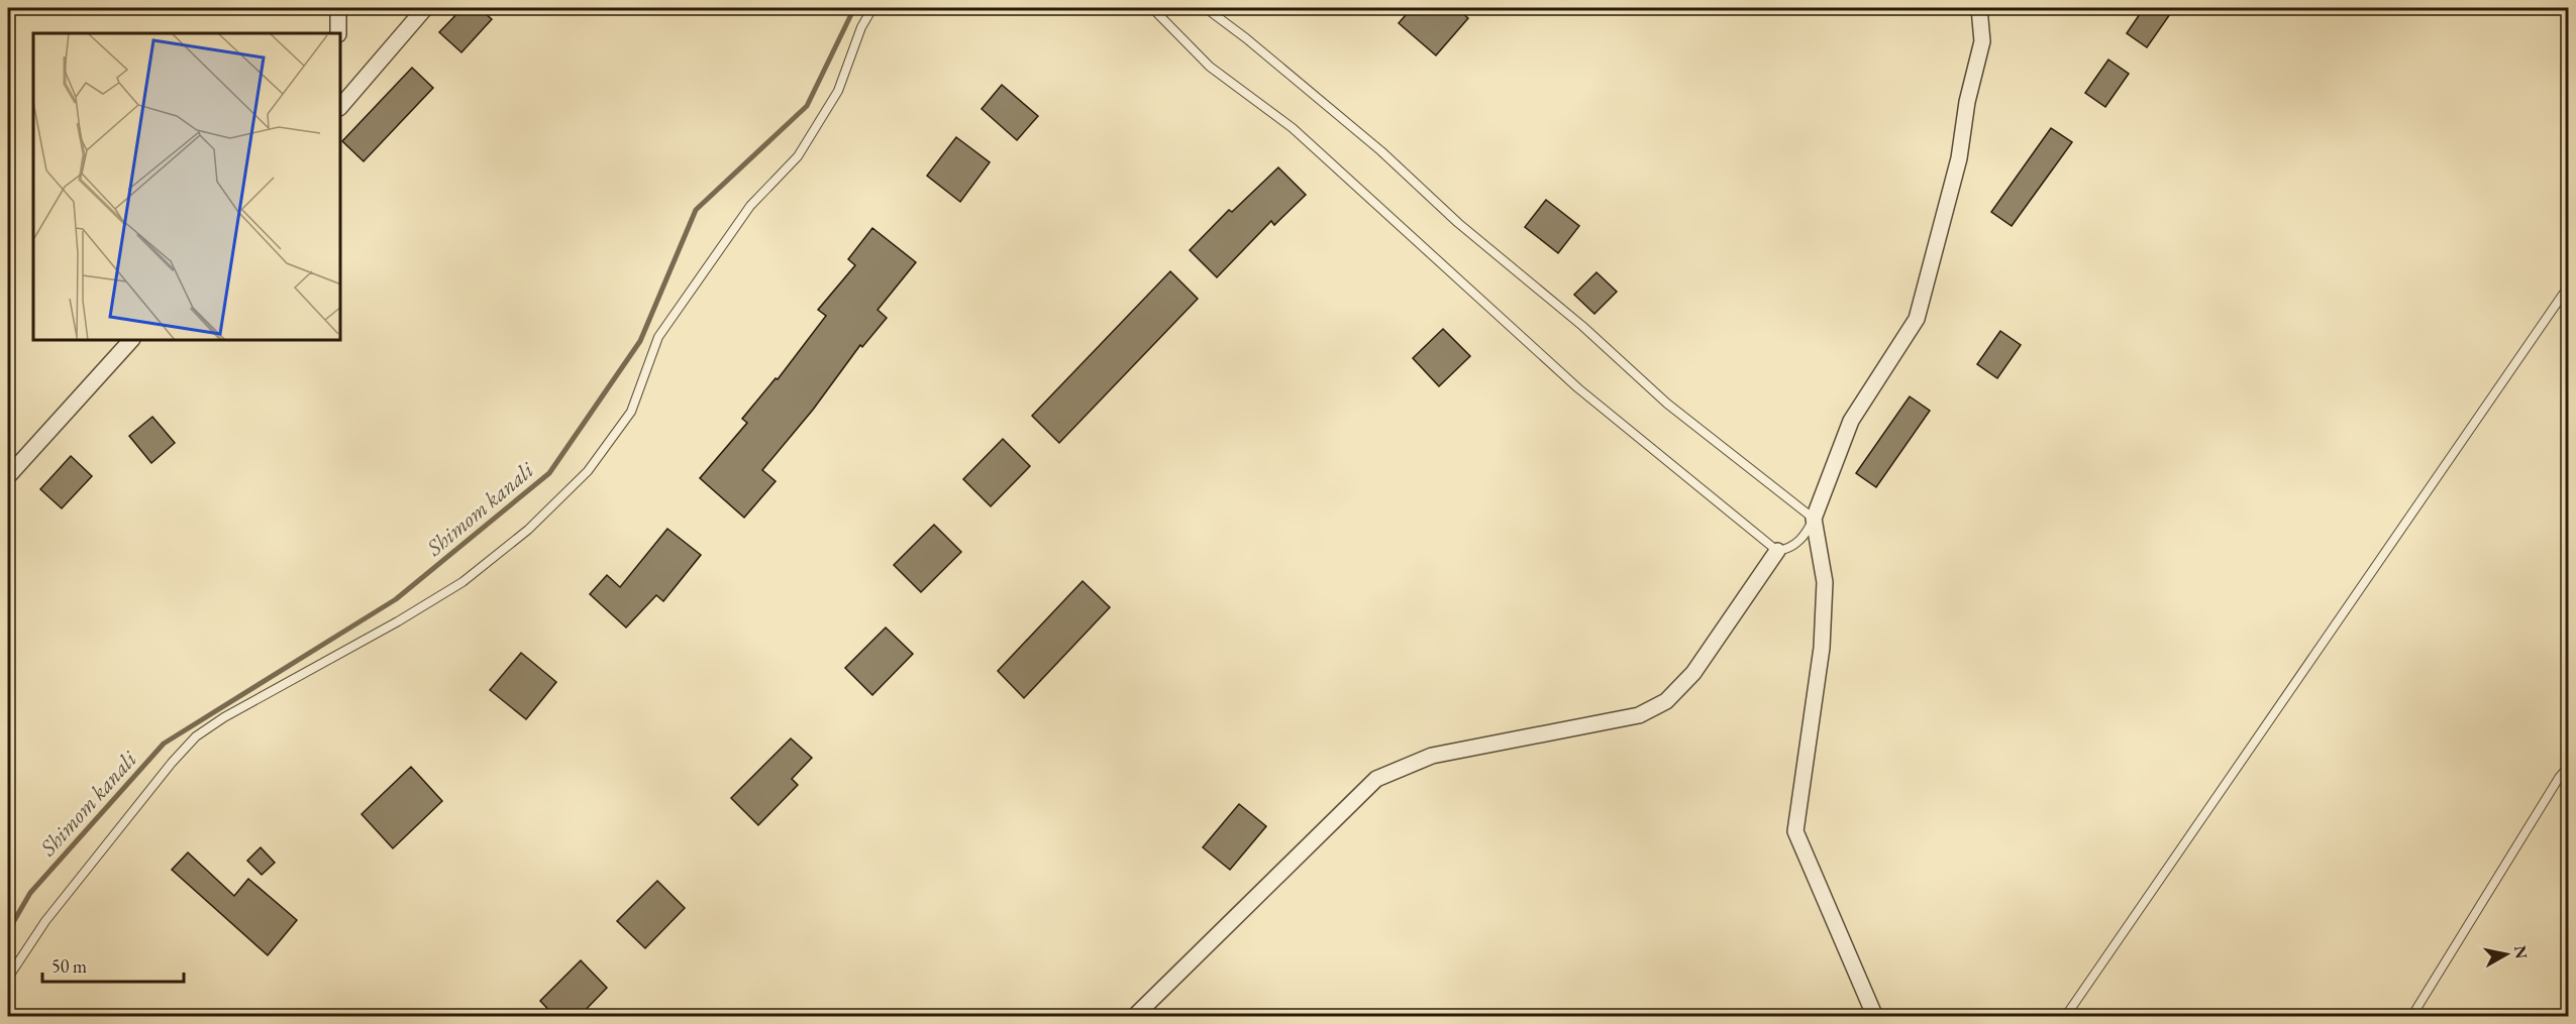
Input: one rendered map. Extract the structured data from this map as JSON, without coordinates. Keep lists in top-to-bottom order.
{
  "water": ["Shimom kanali"],
  "scale_bar": "50 m",
  "north": "right"
}
